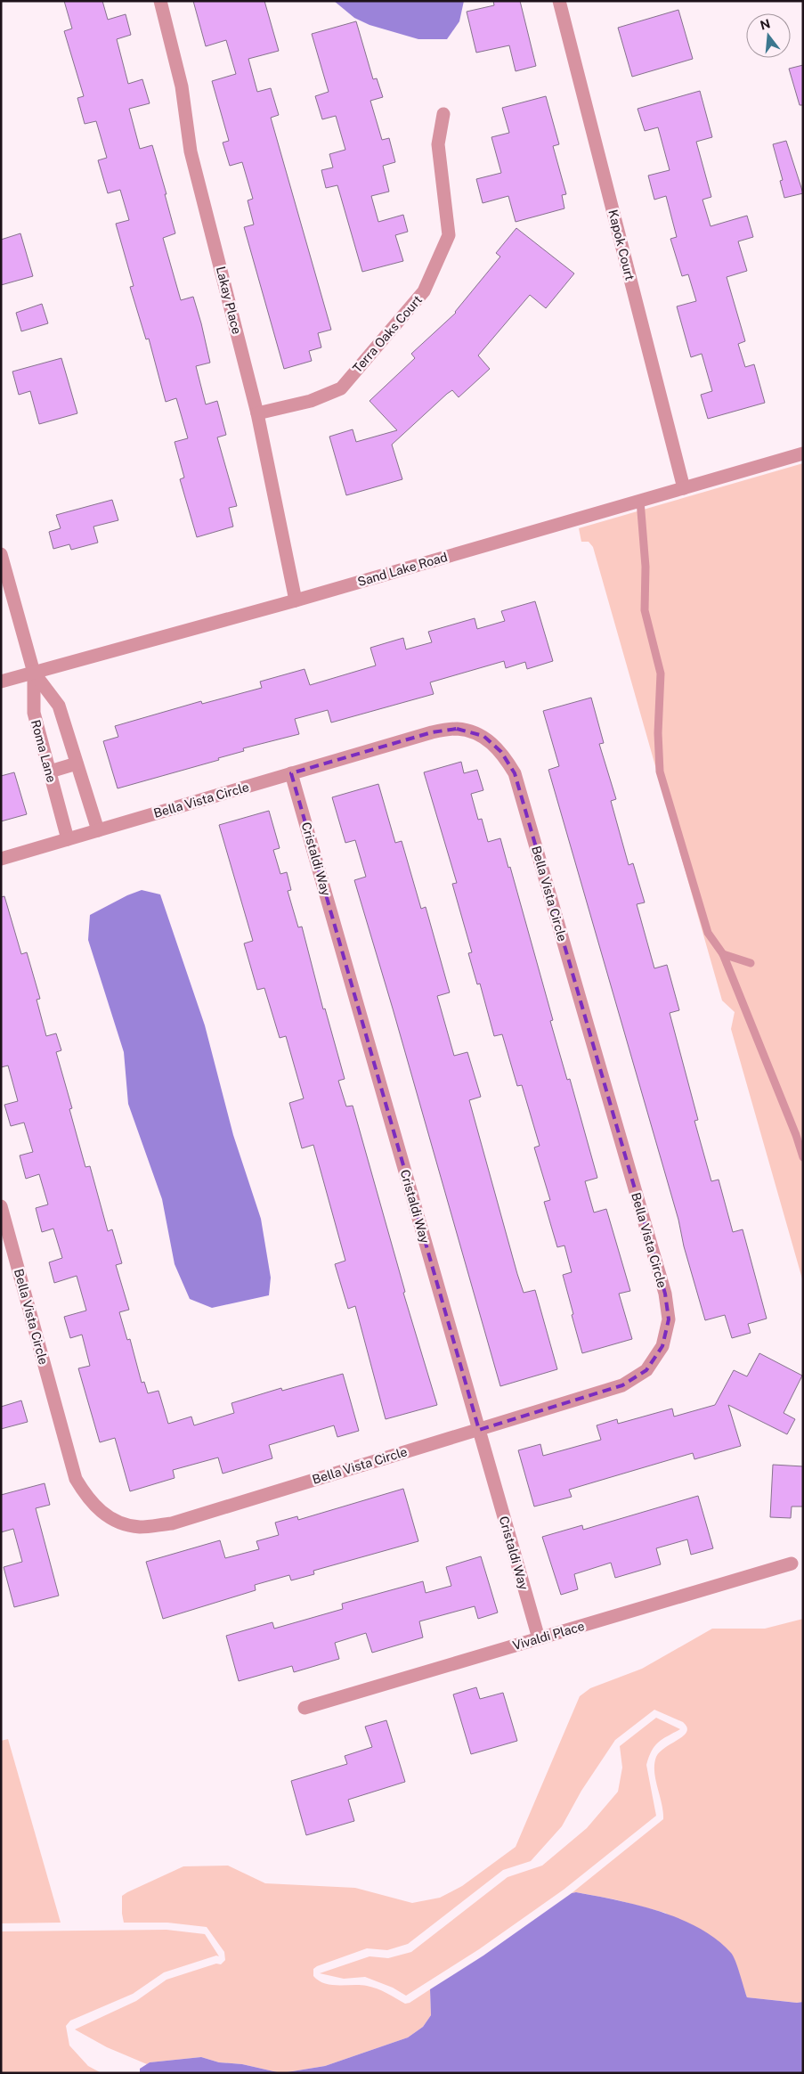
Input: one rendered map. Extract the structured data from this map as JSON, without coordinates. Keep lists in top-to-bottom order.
{
  "streets": {
    "street": [
      "Kapok Court",
      "Lakay Place",
      "Terra Oaks Court",
      "Sand Lake Road",
      "Roma Lane",
      "Bella Vista Circle",
      "Cristaldi Way",
      "Vivaldi Place"
    ]
  },
  "crossings": [
    ["Kapok Court", "Sand Lake Road"],
    ["Lakay Place", "Terra Oaks Court"],
    ["Lakay Place", "Sand Lake Road"],
    ["Sand Lake Road", "Roma Lane"],
    ["Roma Lane", "Bella Vista Circle"],
    ["Bella Vista Circle", "Cristaldi Way"],
    ["Cristaldi Way", "Vivaldi Place"]
  ],
  "north": "top"
}
